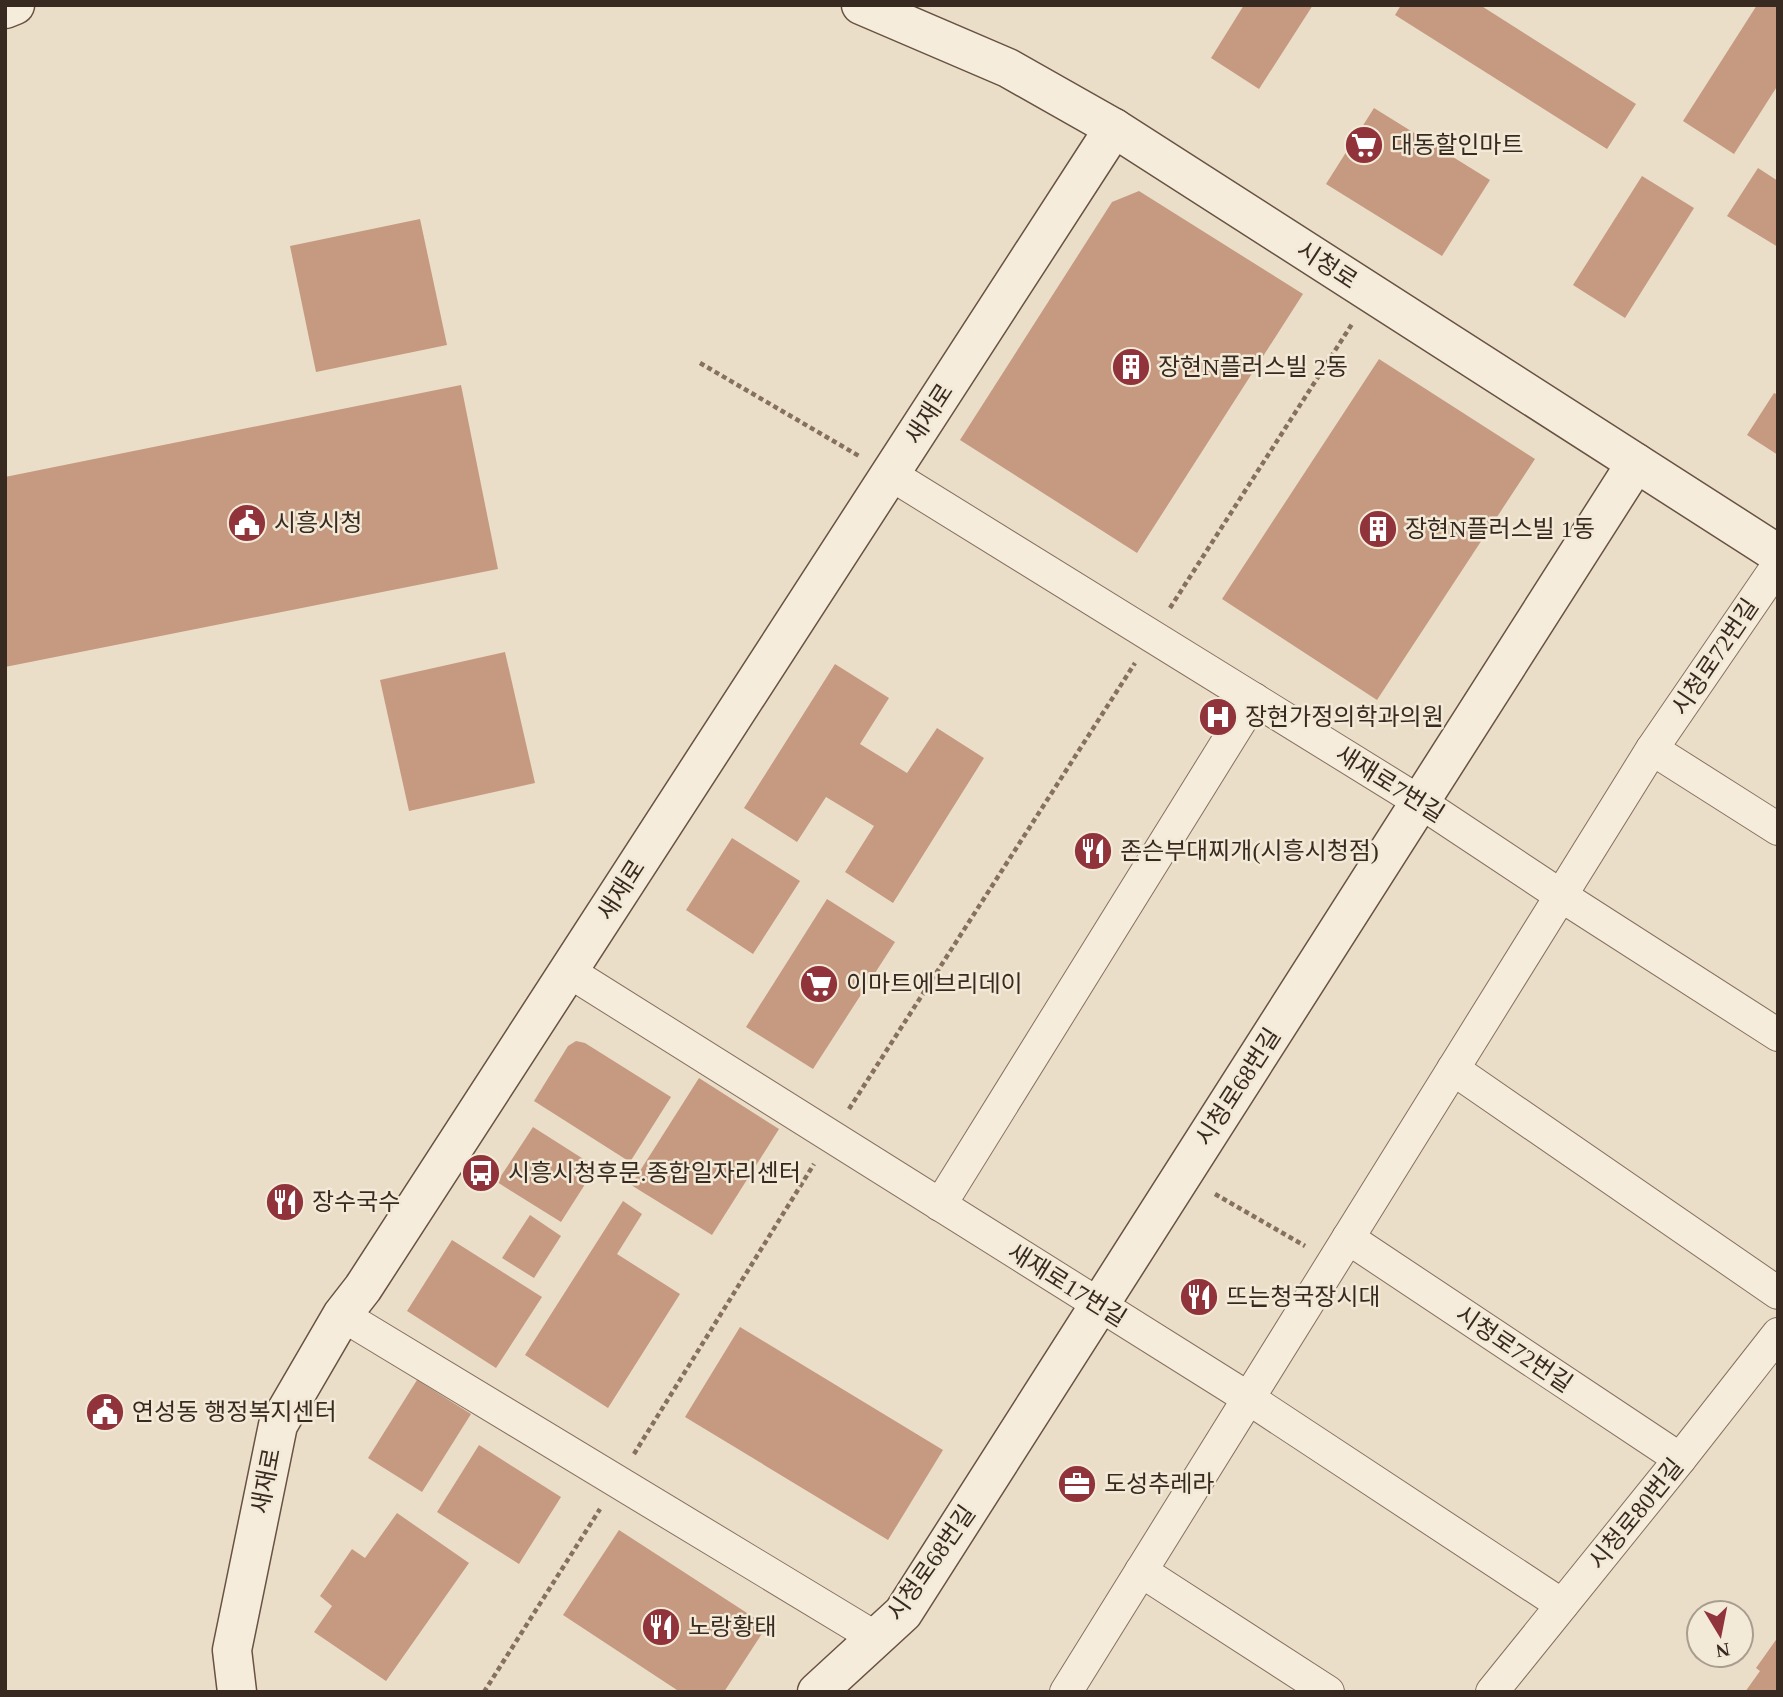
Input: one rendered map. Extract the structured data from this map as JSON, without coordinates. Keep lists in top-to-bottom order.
{
  "streets": {
    "street": [
      "시청로",
      "새재로",
      "시청로72번길",
      "새재로7번길",
      "시청로68번길",
      "새재로17번길",
      "시청로80번길"
    ]
  },
  "crossings": [
    ["시청로", "새재로"],
    ["시청로", "시청로68번길"],
    ["새재로", "새재로7번길"],
    ["새재로", "새재로17번길"],
    ["시청로72번길", "새재로7번길"],
    ["시청로72번길", "새재로17번길"],
    ["시청로72번길", "시청로80번길"],
    ["새재로7번길", "시청로68번길"],
    ["시청로68번길", "새재로17번길"],
    ["새재로17번길", "시청로80번길"]
  ],
  "places": {
    "supermarket": ["대동할인마트", "이마트에브리데이"],
    "building": ["장현N플러스빌 2동", "장현N플러스빌 1동"],
    "public building": ["시흥시청", "연성동 행정복지센터"],
    "hospital": ["장현가정의학과의원"],
    "restaurant": [
      "존슨부대찌개(시흥시청점)",
      "장수국수",
      "뜨는청국장시대",
      "노랑황태"
    ],
    "bus stop": ["시흥시청후문.종합일자리센터"],
    "office": ["도성추레라"]
  },
  "north": "bottom"
}
